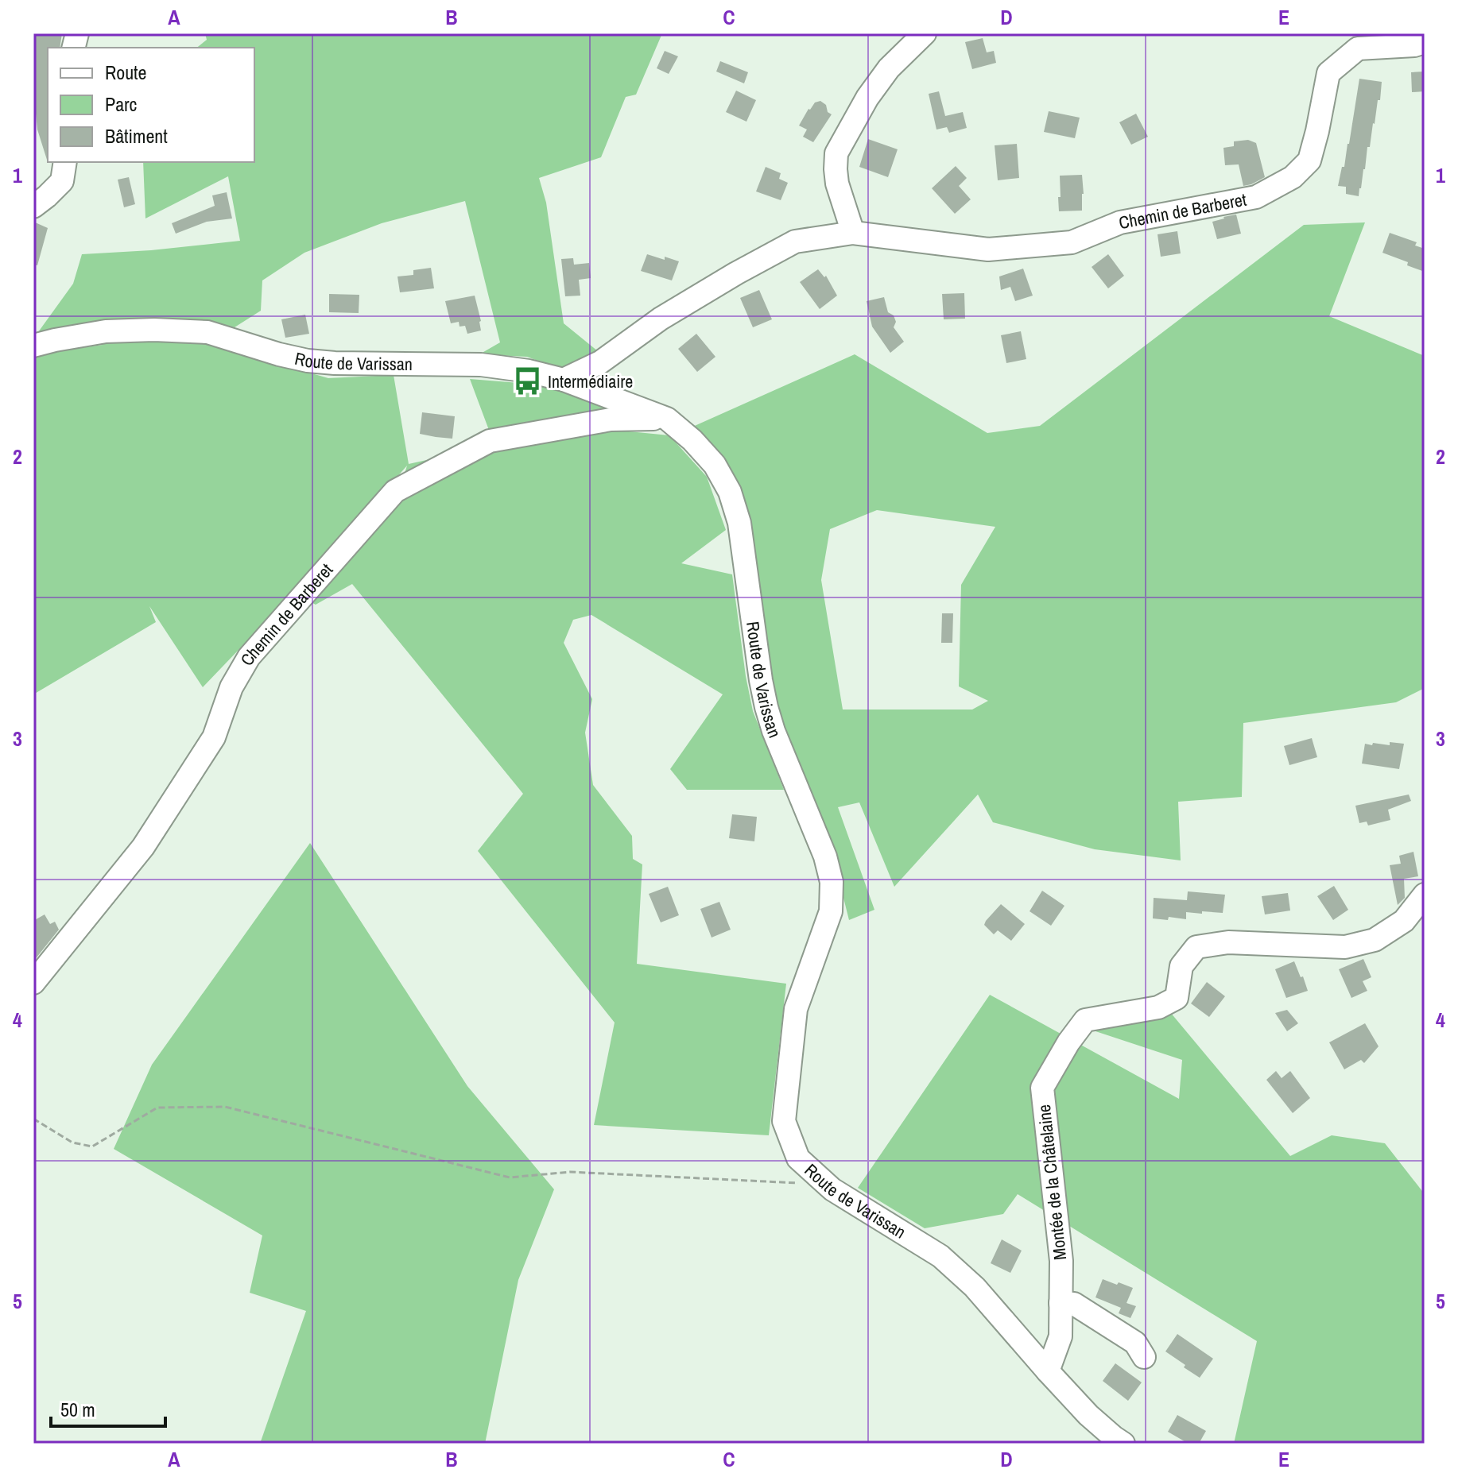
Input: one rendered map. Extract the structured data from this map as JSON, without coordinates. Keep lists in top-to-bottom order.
{
  "streets": {
    "street": ["Chemin de Barberet", "Route de Varissan", "Montée de la Châtelaine"]
  },
  "crossings": [
    ["Chemin de Barberet", "Route de Varissan"],
    ["Route de Varissan", "Montée de la Châtelaine"]
  ],
  "places": {
    "bus stop": ["Intermédiaire"]
  },
  "legend": ["Route", "Parc", "Bâtiment"],
  "scale_bar": "50 m",
  "grid": {
    "columns": [
      "A",
      "B",
      "C",
      "D",
      "E"
    ],
    "rows": [
      "1",
      "2",
      "3",
      "4",
      "5"
    ]
  }
}
